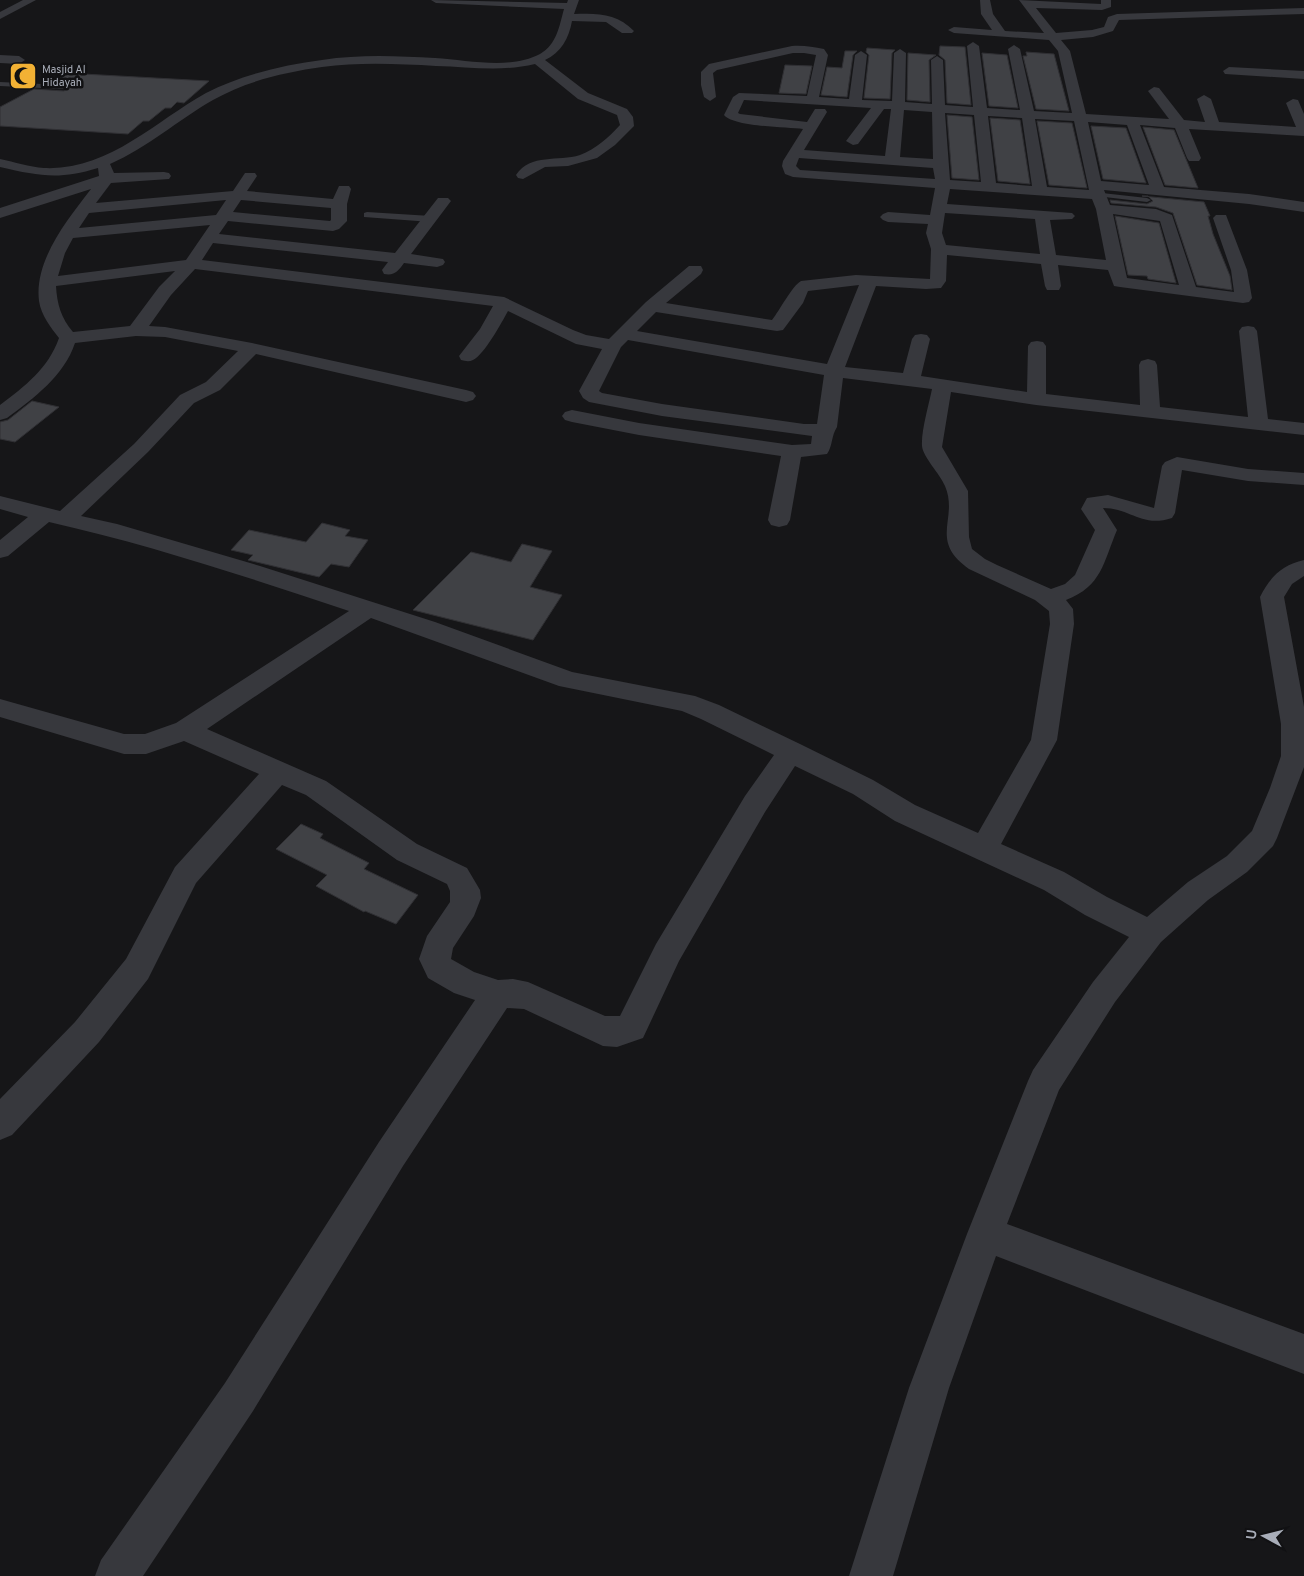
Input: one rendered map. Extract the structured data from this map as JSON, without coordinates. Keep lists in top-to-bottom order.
{
  "places": {
    "mosque": ["Masjid Al Hidayah"]
  },
  "north": "left"
}
